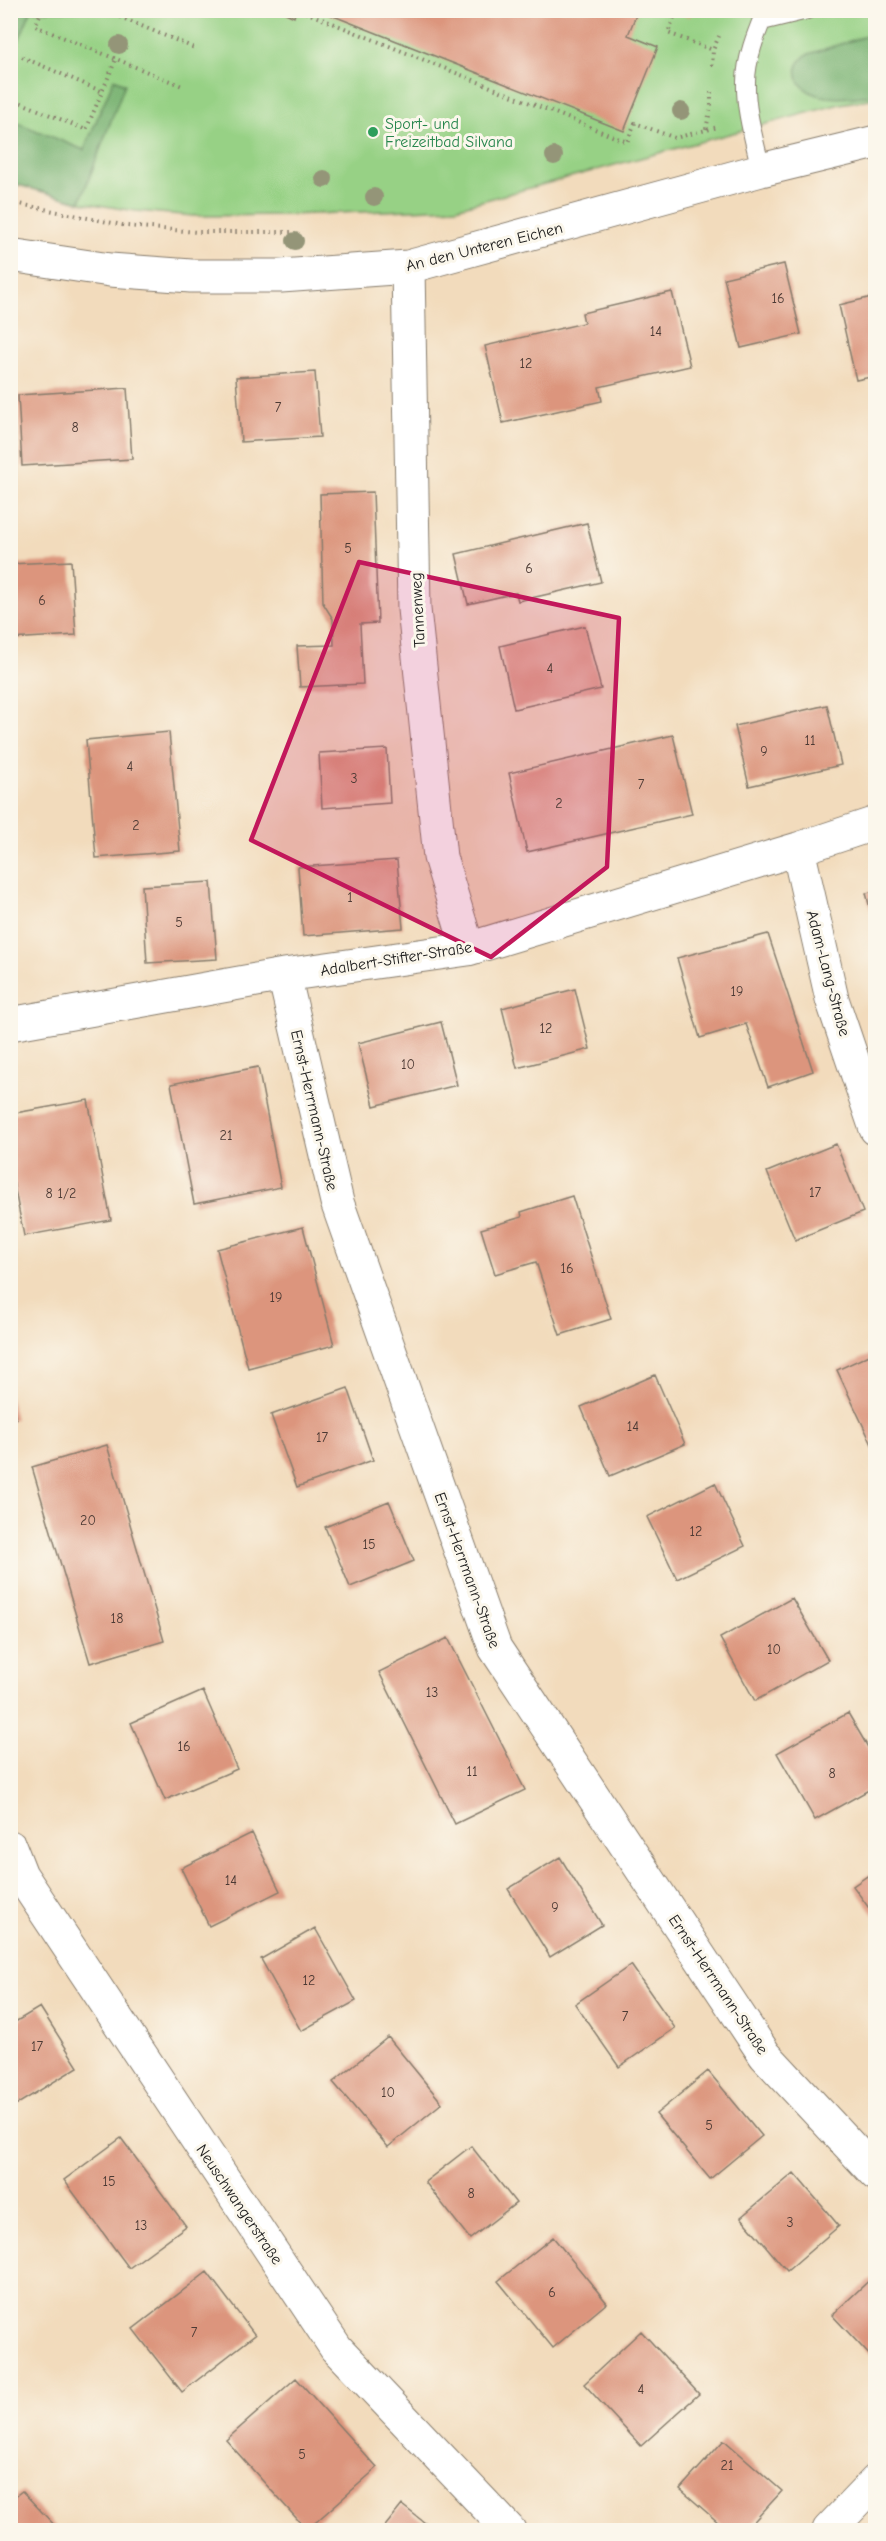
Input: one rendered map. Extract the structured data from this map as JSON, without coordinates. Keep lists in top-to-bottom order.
{
  "streets": {
    "street": [
      "An den Unteren Eichen",
      "Tannenweg",
      "Adalbert-Stifter-Straße",
      "Adam-Lang-Straße",
      "Ernst-Herrmann-Straße",
      "Neuschwangerstraße"
    ]
  },
  "crossings": [
    ["An den Unteren Eichen", "Tannenweg"],
    ["Tannenweg", "Adalbert-Stifter-Straße"],
    ["Adalbert-Stifter-Straße", "Adam-Lang-Straße"],
    ["Adalbert-Stifter-Straße", "Ernst-Herrmann-Straße"]
  ],
  "places": ["Sport- und Freizeitbad Silvana"],
  "house_numbers": [
    "16",
    "14",
    "12",
    "7",
    "8",
    "5",
    "6",
    "6",
    "4",
    "11",
    "9",
    "4",
    "3",
    "7",
    "2",
    "2",
    "1",
    "5",
    "19",
    "12",
    "10",
    "21",
    "17",
    "8 1/2",
    "16",
    "19",
    "14",
    "17",
    "20",
    "12",
    "15",
    "18",
    "10",
    "13",
    "16",
    "11",
    "8",
    "14",
    "9",
    "12",
    "7",
    "17",
    "10",
    "5",
    "15",
    "8",
    "3",
    "13",
    "6",
    "7",
    "4",
    "5",
    "21"
  ]
}
